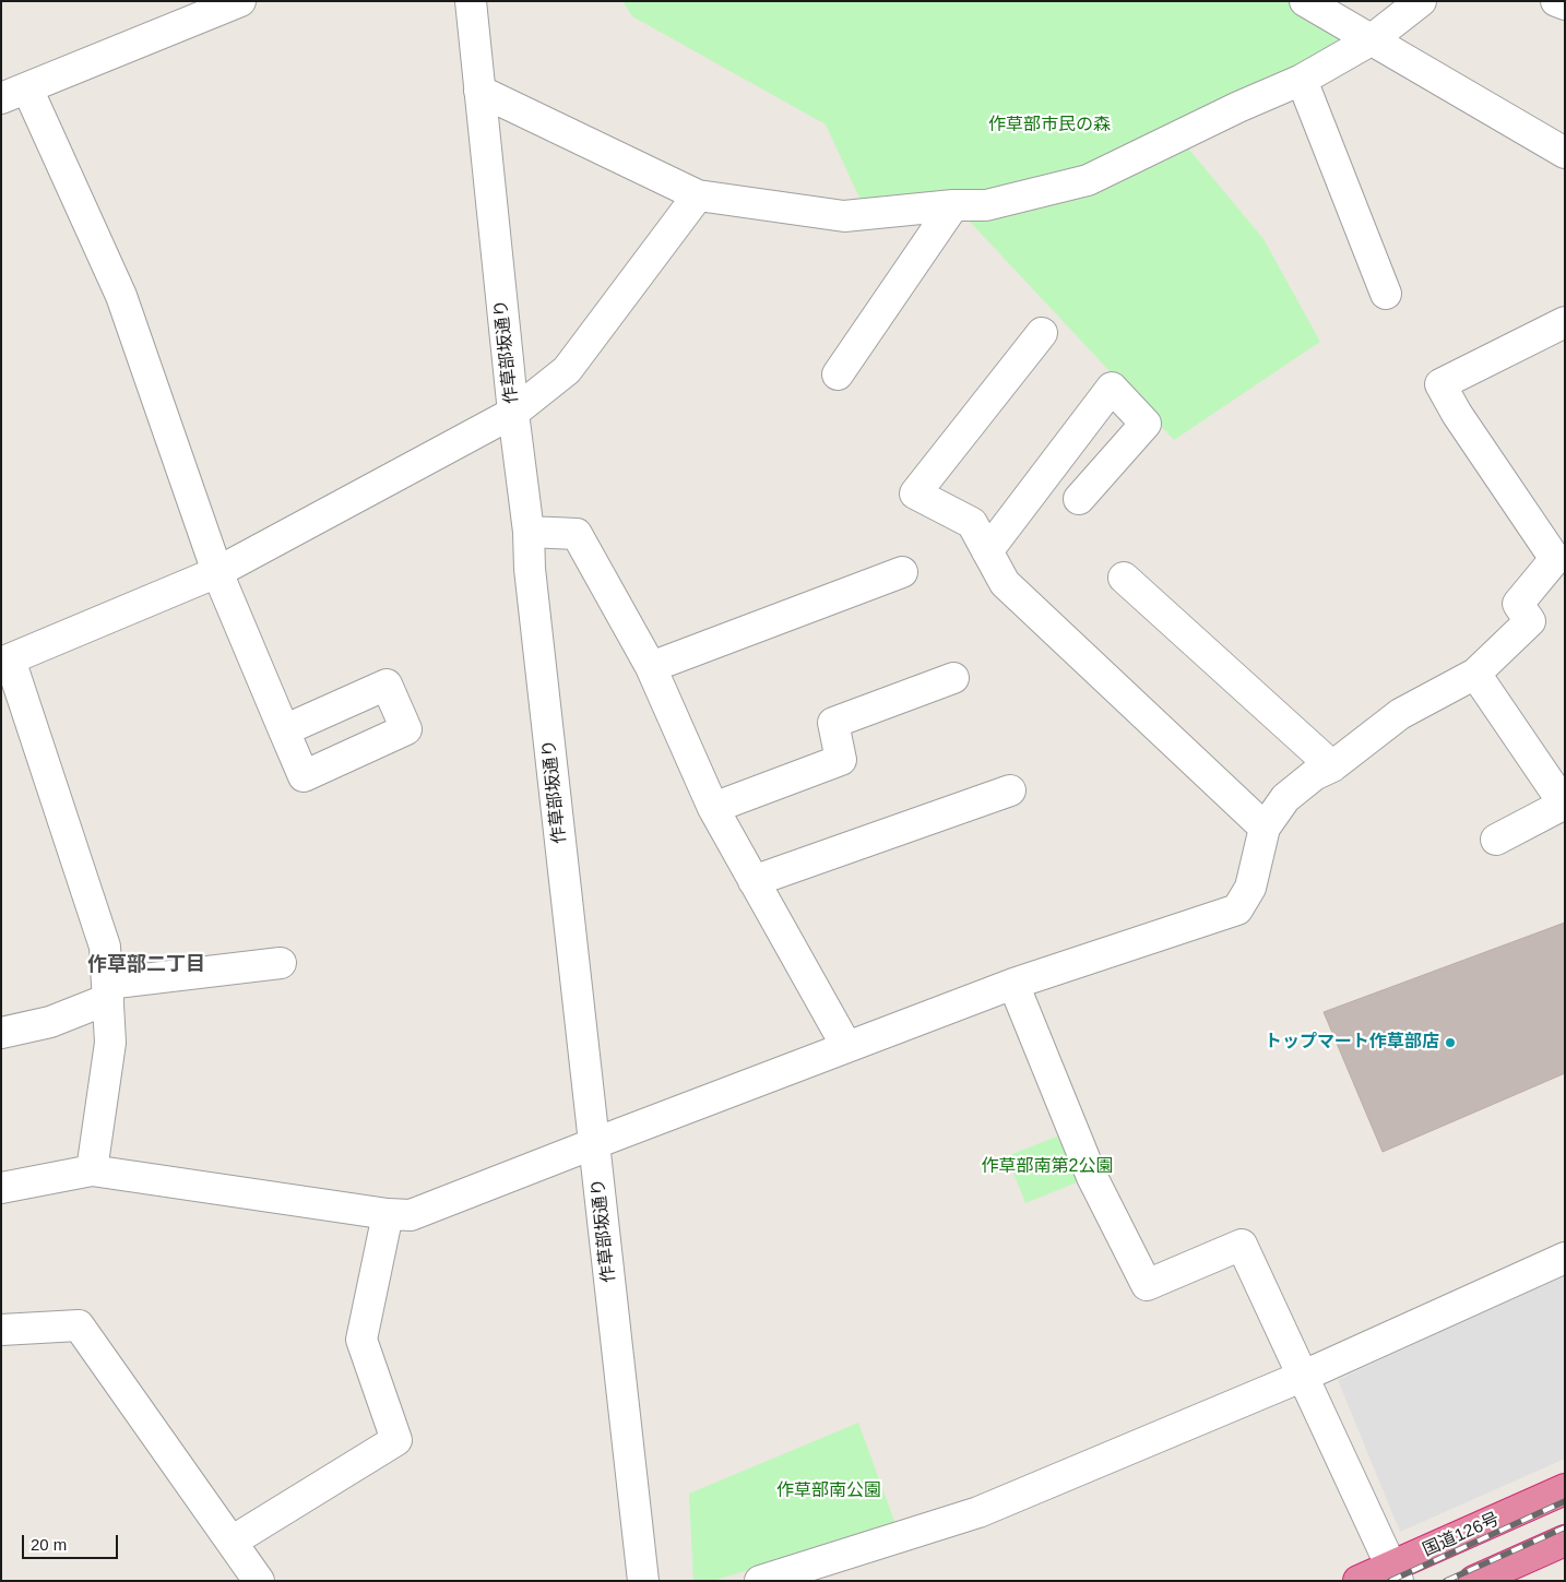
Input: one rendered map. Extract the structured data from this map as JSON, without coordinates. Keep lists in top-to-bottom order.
{
  "streets": {
    "highway": ["国道126号"],
    "street": ["作草部坂通り"]
  },
  "districts": ["作草部二丁目"],
  "parks": ["作草部市民の森", "作草部南第2公園", "作草部南公園"],
  "places": ["トップマート作草部店"],
  "scale_bar": "20 m"
}
